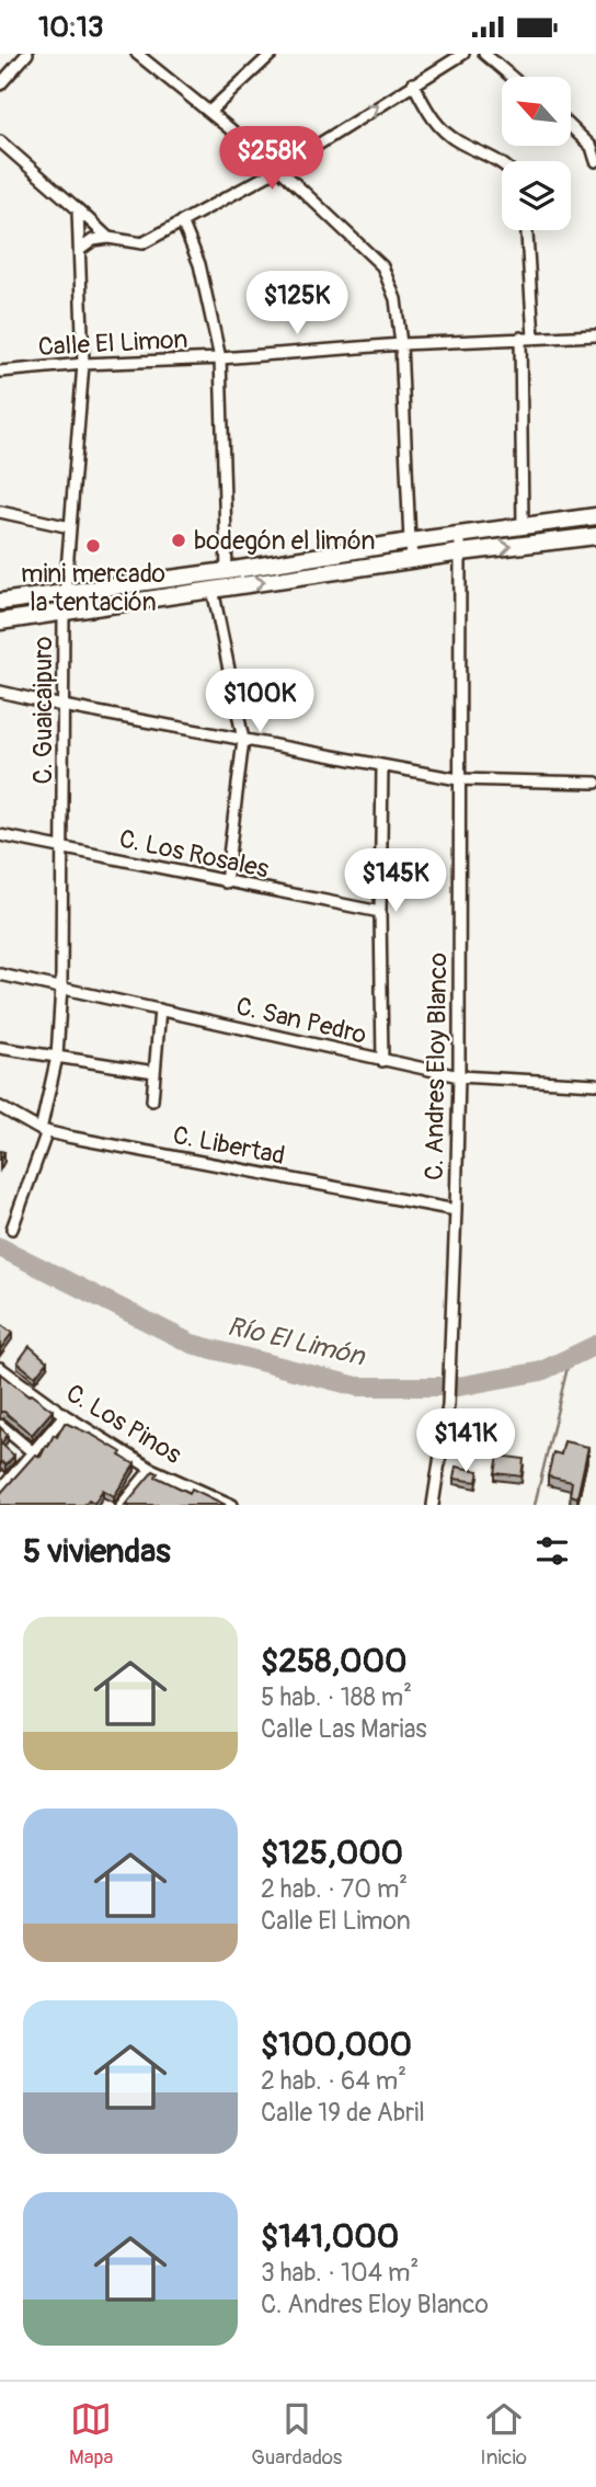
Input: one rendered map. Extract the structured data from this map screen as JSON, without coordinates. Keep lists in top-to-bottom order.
{
  "streets": {
    "street": [
      "Calle El Limon",
      "C. Guaicaipuro",
      "C. Los Rosales",
      "C. San Pedro",
      "C. Andres Eloy Blanco",
      "C. Libertad",
      "C. Los Pinos"
    ]
  },
  "crossings": [
    ["Calle El Limon", "C. Guaicaipuro"],
    ["C. Guaicaipuro", "C. Los Rosales"],
    ["C. Guaicaipuro", "C. San Pedro"],
    ["C. Guaicaipuro", "C. Libertad"],
    ["C. San Pedro", "C. Andres Eloy Blanco"],
    ["C. Andres Eloy Blanco", "C. Libertad"]
  ],
  "water": ["Río El Limón"],
  "places": ["bodegón el limón", "mini mercado la tentación"],
  "north": "top left",
  "page": {
    "status": "10:13",
    "price": [
      "$258K",
      "$125K",
      "$100K",
      "$145K",
      "$141K"
    ],
    "heading": "5 viviendas",
    "list": [
      {
        "name": "$258,000",
        "note": "5 hab. · 188 m² · Calle Las Marias"
      },
      {
        "name": "$125,000",
        "note": "2 hab. · 70 m² · Calle El Limon"
      },
      {
        "name": "$100,000",
        "note": "2 hab. · 64 m² · Calle 19 de Abril"
      },
      {
        "name": "$141,000",
        "note": "3 hab. · 104 m² · C. Andres Eloy Blanco"
      }
    ],
    "tabs": ["Mapa", "Guardados", "Inicio"]
  }
}
